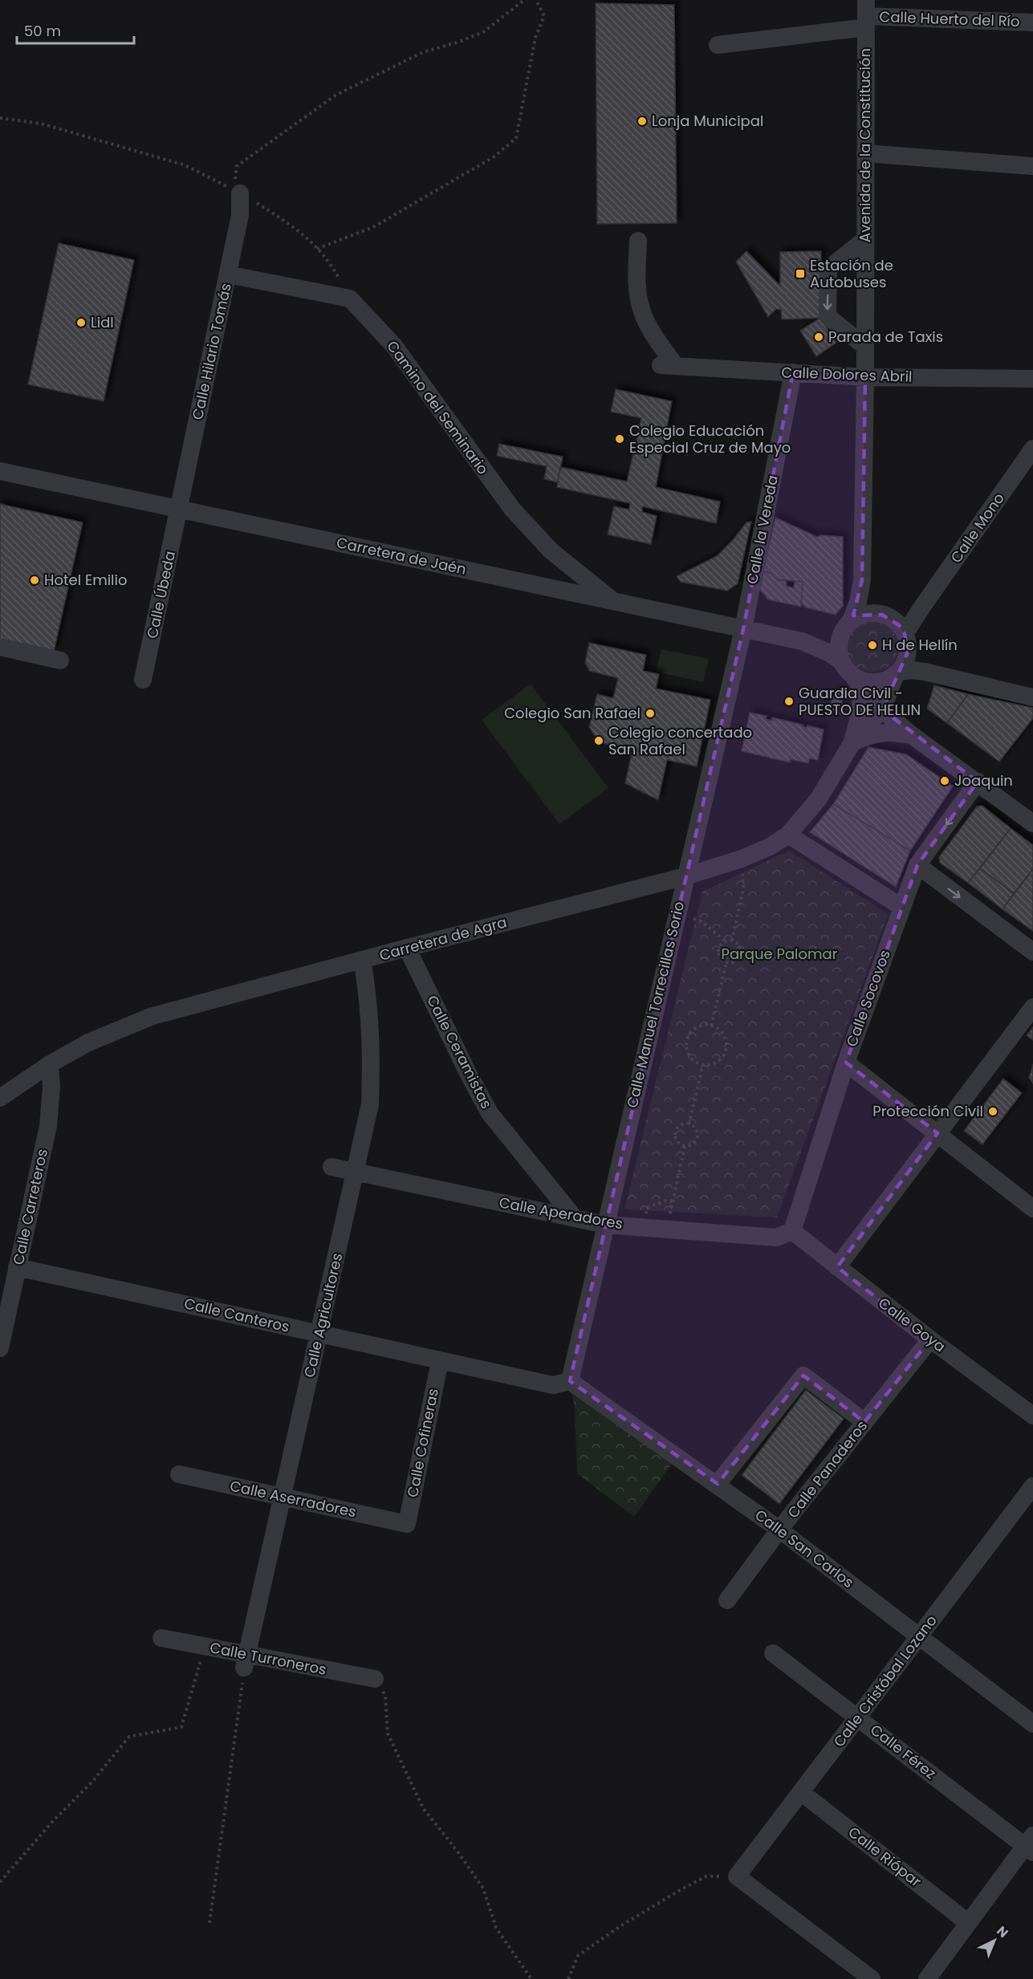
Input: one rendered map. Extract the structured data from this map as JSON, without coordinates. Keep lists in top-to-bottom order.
{
  "streets": {
    "street": [
      "Calle Huerto del Río",
      "Avenida de la Constitución",
      "Calle Hilario Tomás",
      "Calle Dolores Abril",
      "Camino del Seminario",
      "Calle Mono",
      "Calle la Vereda",
      "Carretera de Jaén",
      "Calle Úbeda",
      "Carretera de Agra",
      "Calle Socovos",
      "Calle Manuel Torrecillas Sorio",
      "Calle Ceramistas",
      "Calle Carreteros",
      "Calle Aperadores",
      "Calle Canteros",
      "Calle Agricultores",
      "Calle Goya",
      "Calle Cofineras",
      "Calle Panaderos",
      "Calle Aserradores",
      "Calle San Carlos",
      "Calle Turroneros",
      "Calle Cristóbal Lozano",
      "Calle Férez",
      "Calle Riópar"
    ]
  },
  "crossings": [
    ["Calle Huerto del Río", "Avenida de la Constitución"],
    ["Avenida de la Constitución", "Calle Dolores Abril"],
    ["Avenida de la Constitución", "Calle Mono"],
    ["Avenida de la Constitución", "Carretera de Jaén"],
    ["Avenida de la Constitución", "Carretera de Agra"],
    ["Calle Hilario Tomás", "Carretera de Jaén"],
    ["Calle Hilario Tomás", "Calle Úbeda"],
    ["Calle Dolores Abril", "Calle la Vereda"],
    ["Camino del Seminario", "Carretera de Jaén"],
    ["Calle Mono", "Carretera de Jaén"],
    ["Calle Mono", "Carretera de Agra"],
    ["Calle la Vereda", "Carretera de Jaén"],
    ["Calle la Vereda", "Calle Manuel Torrecillas Sorio"],
    ["Carretera de Jaén", "Calle Úbeda"],
    ["Carretera de Jaén", "Carretera de Agra"],
    ["Carretera de Jaén", "Calle Manuel Torrecillas Sorio"],
    ["Carretera de Agra", "Calle Manuel Torrecillas Sorio"],
    ["Carretera de Agra", "Calle Ceramistas"],
    ["Carretera de Agra", "Calle Carreteros"],
    ["Carretera de Agra", "Calle Agricultores"],
    ["Calle Socovos", "Calle Aperadores"],
    ["Calle Socovos", "Calle Goya"],
    ["Calle Manuel Torrecillas Sorio", "Calle Aperadores"],
    ["Calle Manuel Torrecillas Sorio", "Calle Canteros"],
    ["Calle Manuel Torrecillas Sorio", "Calle San Carlos"],
    ["Calle Ceramistas", "Calle Aperadores"],
    ["Calle Carreteros", "Calle Canteros"],
    ["Calle Aperadores", "Calle Agricultores"],
    ["Calle Aperadores", "Calle Goya"],
    ["Calle Canteros", "Calle Agricultores"],
    ["Calle Canteros", "Calle Cofineras"],
    ["Calle Canteros", "Calle San Carlos"],
    ["Calle Agricultores", "Calle Aserradores"],
    ["Calle Agricultores", "Calle Turroneros"],
    ["Calle Goya", "Calle Panaderos"],
    ["Calle Cofineras", "Calle Aserradores"],
    ["Calle Panaderos", "Calle San Carlos"],
    ["Calle San Carlos", "Calle Cristóbal Lozano"],
    ["Calle Cristóbal Lozano", "Calle Férez"],
    ["Calle Cristóbal Lozano", "Calle Riópar"]
  ],
  "parks": ["Parque Palomar"],
  "places": {
    "other": [
      "Lonja Municipal",
      "Lidl",
      "Parada de Taxis",
      "Colegio Educación Especial Cruz de Mayo",
      "Hotel Emilio",
      "H de Hellín",
      "Guardia Civil - PUESTO DE HELLIN",
      "Colegio San Rafael",
      "Colegio concertado San Rafael",
      "Joaquin",
      "Protección Civil"
    ],
    "transit": ["Estación de Autobuses"]
  },
  "scale_bar": "50 m",
  "north": "top right"
}
